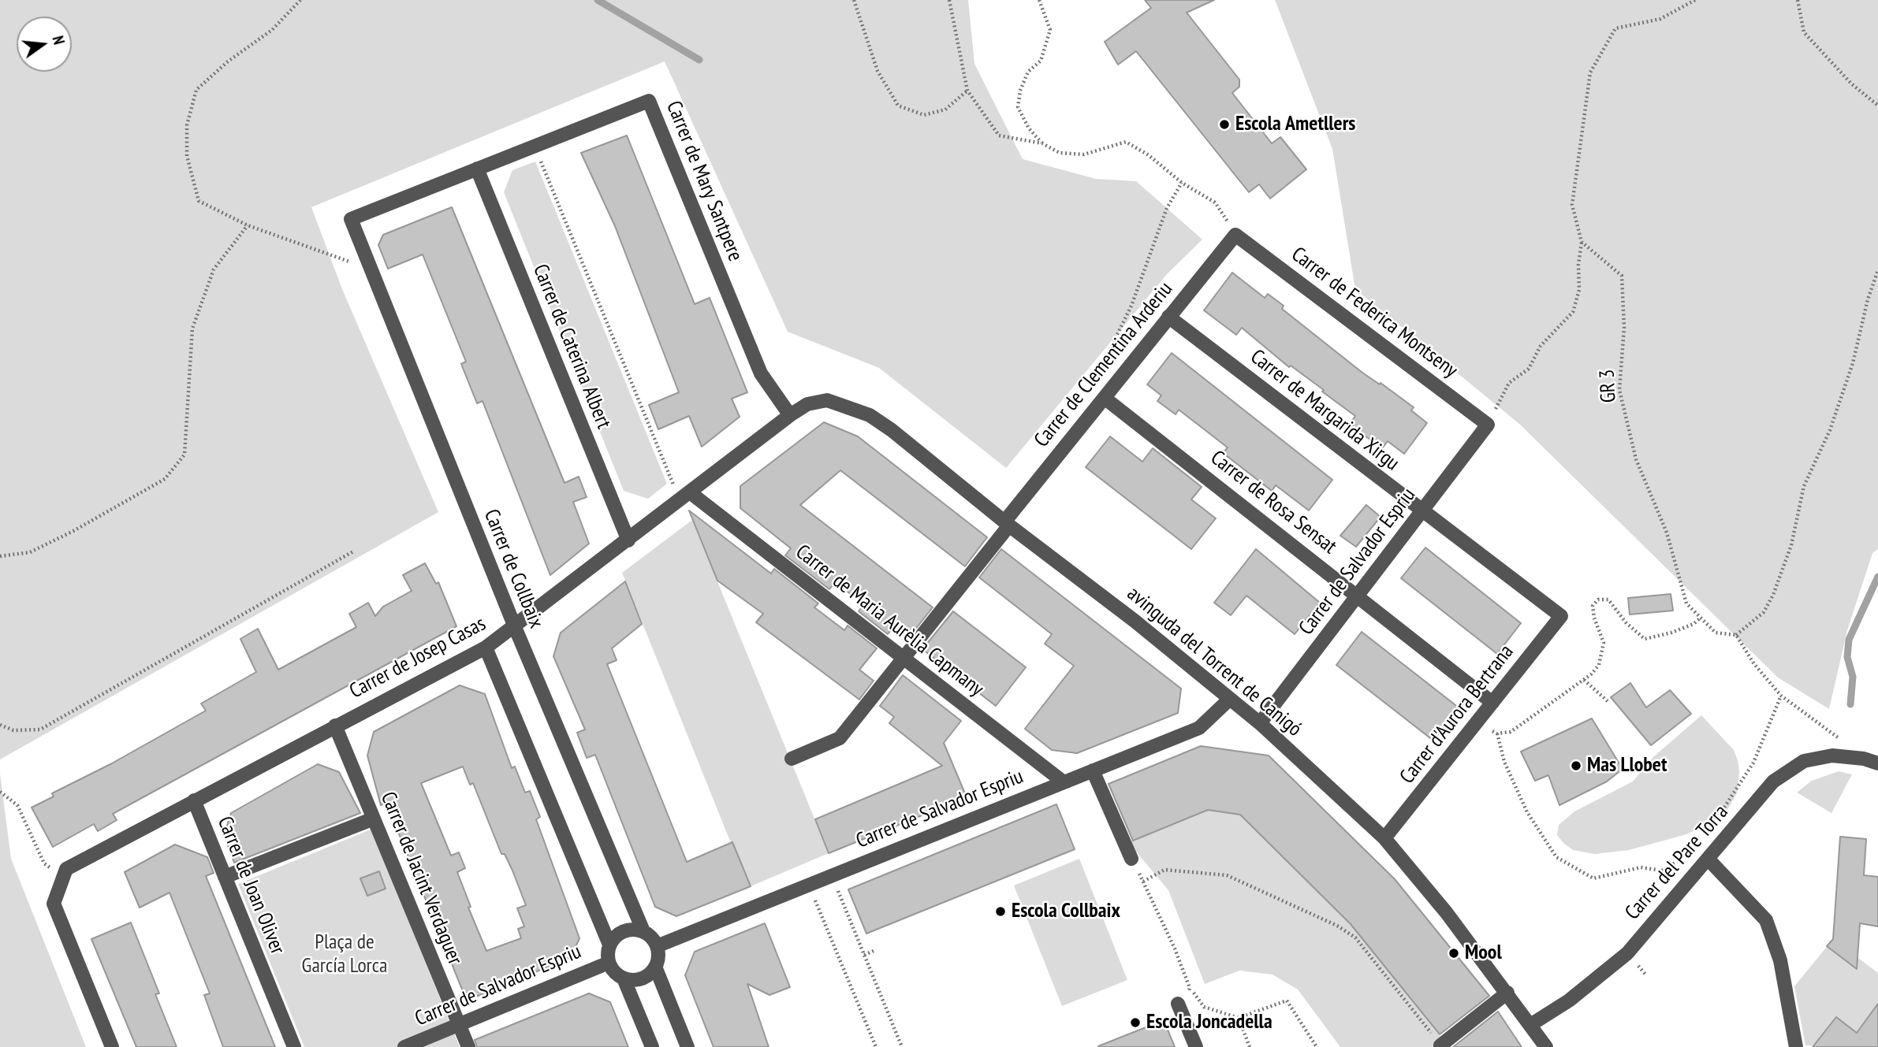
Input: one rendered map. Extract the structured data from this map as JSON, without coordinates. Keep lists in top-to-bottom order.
{
  "streets": {
    "street": [
      "Carrer de Mary Santpere",
      "Carrer de Federica Montseny",
      "Carrer de Caterina Albert",
      "Carrer de Clementina Arderiu",
      "Carrer de Margarida Xirgu",
      "Carrer de Rosa Sensat",
      "Carrer de Salvador Espriu",
      "Carrer de Collbaix",
      "Carrer de Maria Aurèlia Capmany",
      "Carrer de Josep Casas",
      "avinguda del Torrent de Canigó",
      "Carrer d'Aurora Bertrana",
      "Carrer del Pare Torra",
      "Carrer de Jacint Verdaguer",
      "Carrer de Joan Oliver"
    ],
    "path": ["GR 3"]
  },
  "crossings": [
    ["Carrer de Mary Santpere", "Carrer de Caterina Albert"],
    ["Carrer de Mary Santpere", "Carrer de Collbaix"],
    ["Carrer de Mary Santpere", "Carrer de Josep Casas"],
    ["Carrer de Mary Santpere", "avinguda del Torrent de Canigó"],
    ["Carrer de Federica Montseny", "Carrer de Clementina Arderiu"],
    ["Carrer de Federica Montseny", "Carrer de Salvador Espriu"],
    ["Carrer de Caterina Albert", "Carrer de Josep Casas"],
    ["Carrer de Clementina Arderiu", "Carrer de Margarida Xirgu"],
    ["Carrer de Clementina Arderiu", "Carrer de Rosa Sensat"],
    ["Carrer de Clementina Arderiu", "Carrer de Maria Aurèlia Capmany"],
    ["Carrer de Clementina Arderiu", "avinguda del Torrent de Canigó"],
    ["Carrer de Margarida Xirgu", "Carrer de Salvador Espriu"],
    ["Carrer de Margarida Xirgu", "Carrer d'Aurora Bertrana"],
    ["Carrer de Rosa Sensat", "Carrer de Salvador Espriu"],
    ["Carrer de Rosa Sensat", "Carrer d'Aurora Bertrana"],
    ["Carrer de Salvador Espriu", "Carrer de Collbaix"],
    ["Carrer de Salvador Espriu", "Carrer de Maria Aurèlia Capmany"],
    ["Carrer de Salvador Espriu", "avinguda del Torrent de Canigó"],
    ["Carrer de Salvador Espriu", "Carrer de Jacint Verdaguer"],
    ["Carrer de Collbaix", "Carrer de Josep Casas"],
    ["Carrer de Maria Aurèlia Capmany", "Carrer de Josep Casas"],
    ["Carrer de Josep Casas", "avinguda del Torrent de Canigó"],
    ["Carrer de Josep Casas", "Carrer de Jacint Verdaguer"],
    ["Carrer de Josep Casas", "Carrer de Joan Oliver"],
    ["avinguda del Torrent de Canigó", "Carrer d'Aurora Bertrana"],
    ["avinguda del Torrent de Canigó", "Carrer del Pare Torra"]
  ],
  "parks": ["Plaça de García Lorca"],
  "places": [
    "Escola Ametllers",
    "Mas Llobet",
    "Escola Collbaix",
    "Mool",
    "Escola Joncadella"
  ],
  "north": "right"
}
